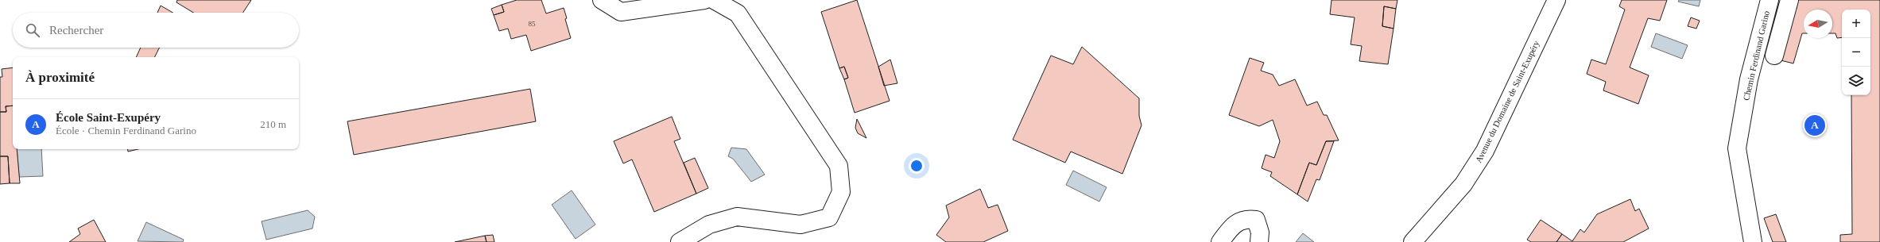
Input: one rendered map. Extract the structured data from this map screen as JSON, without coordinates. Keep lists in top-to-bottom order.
{
  "streets": {
    "street": ["Chemin Ferdinand Garino", "Avenue du Domaine de Saint-Exupéry"]
  },
  "house_numbers": ["85"],
  "north": "left",
  "page": {
    "map_buttons": ["+", "−"],
    "search": "Rechercher",
    "heading": "À proximité",
    "list": [
      {
        "mark": "A",
        "name": "École Saint-Exupéry",
        "note": "École · Chemin Ferdinand Garino",
        "value": "210 m"
      }
    ],
    "pins": "A"
  }
}
